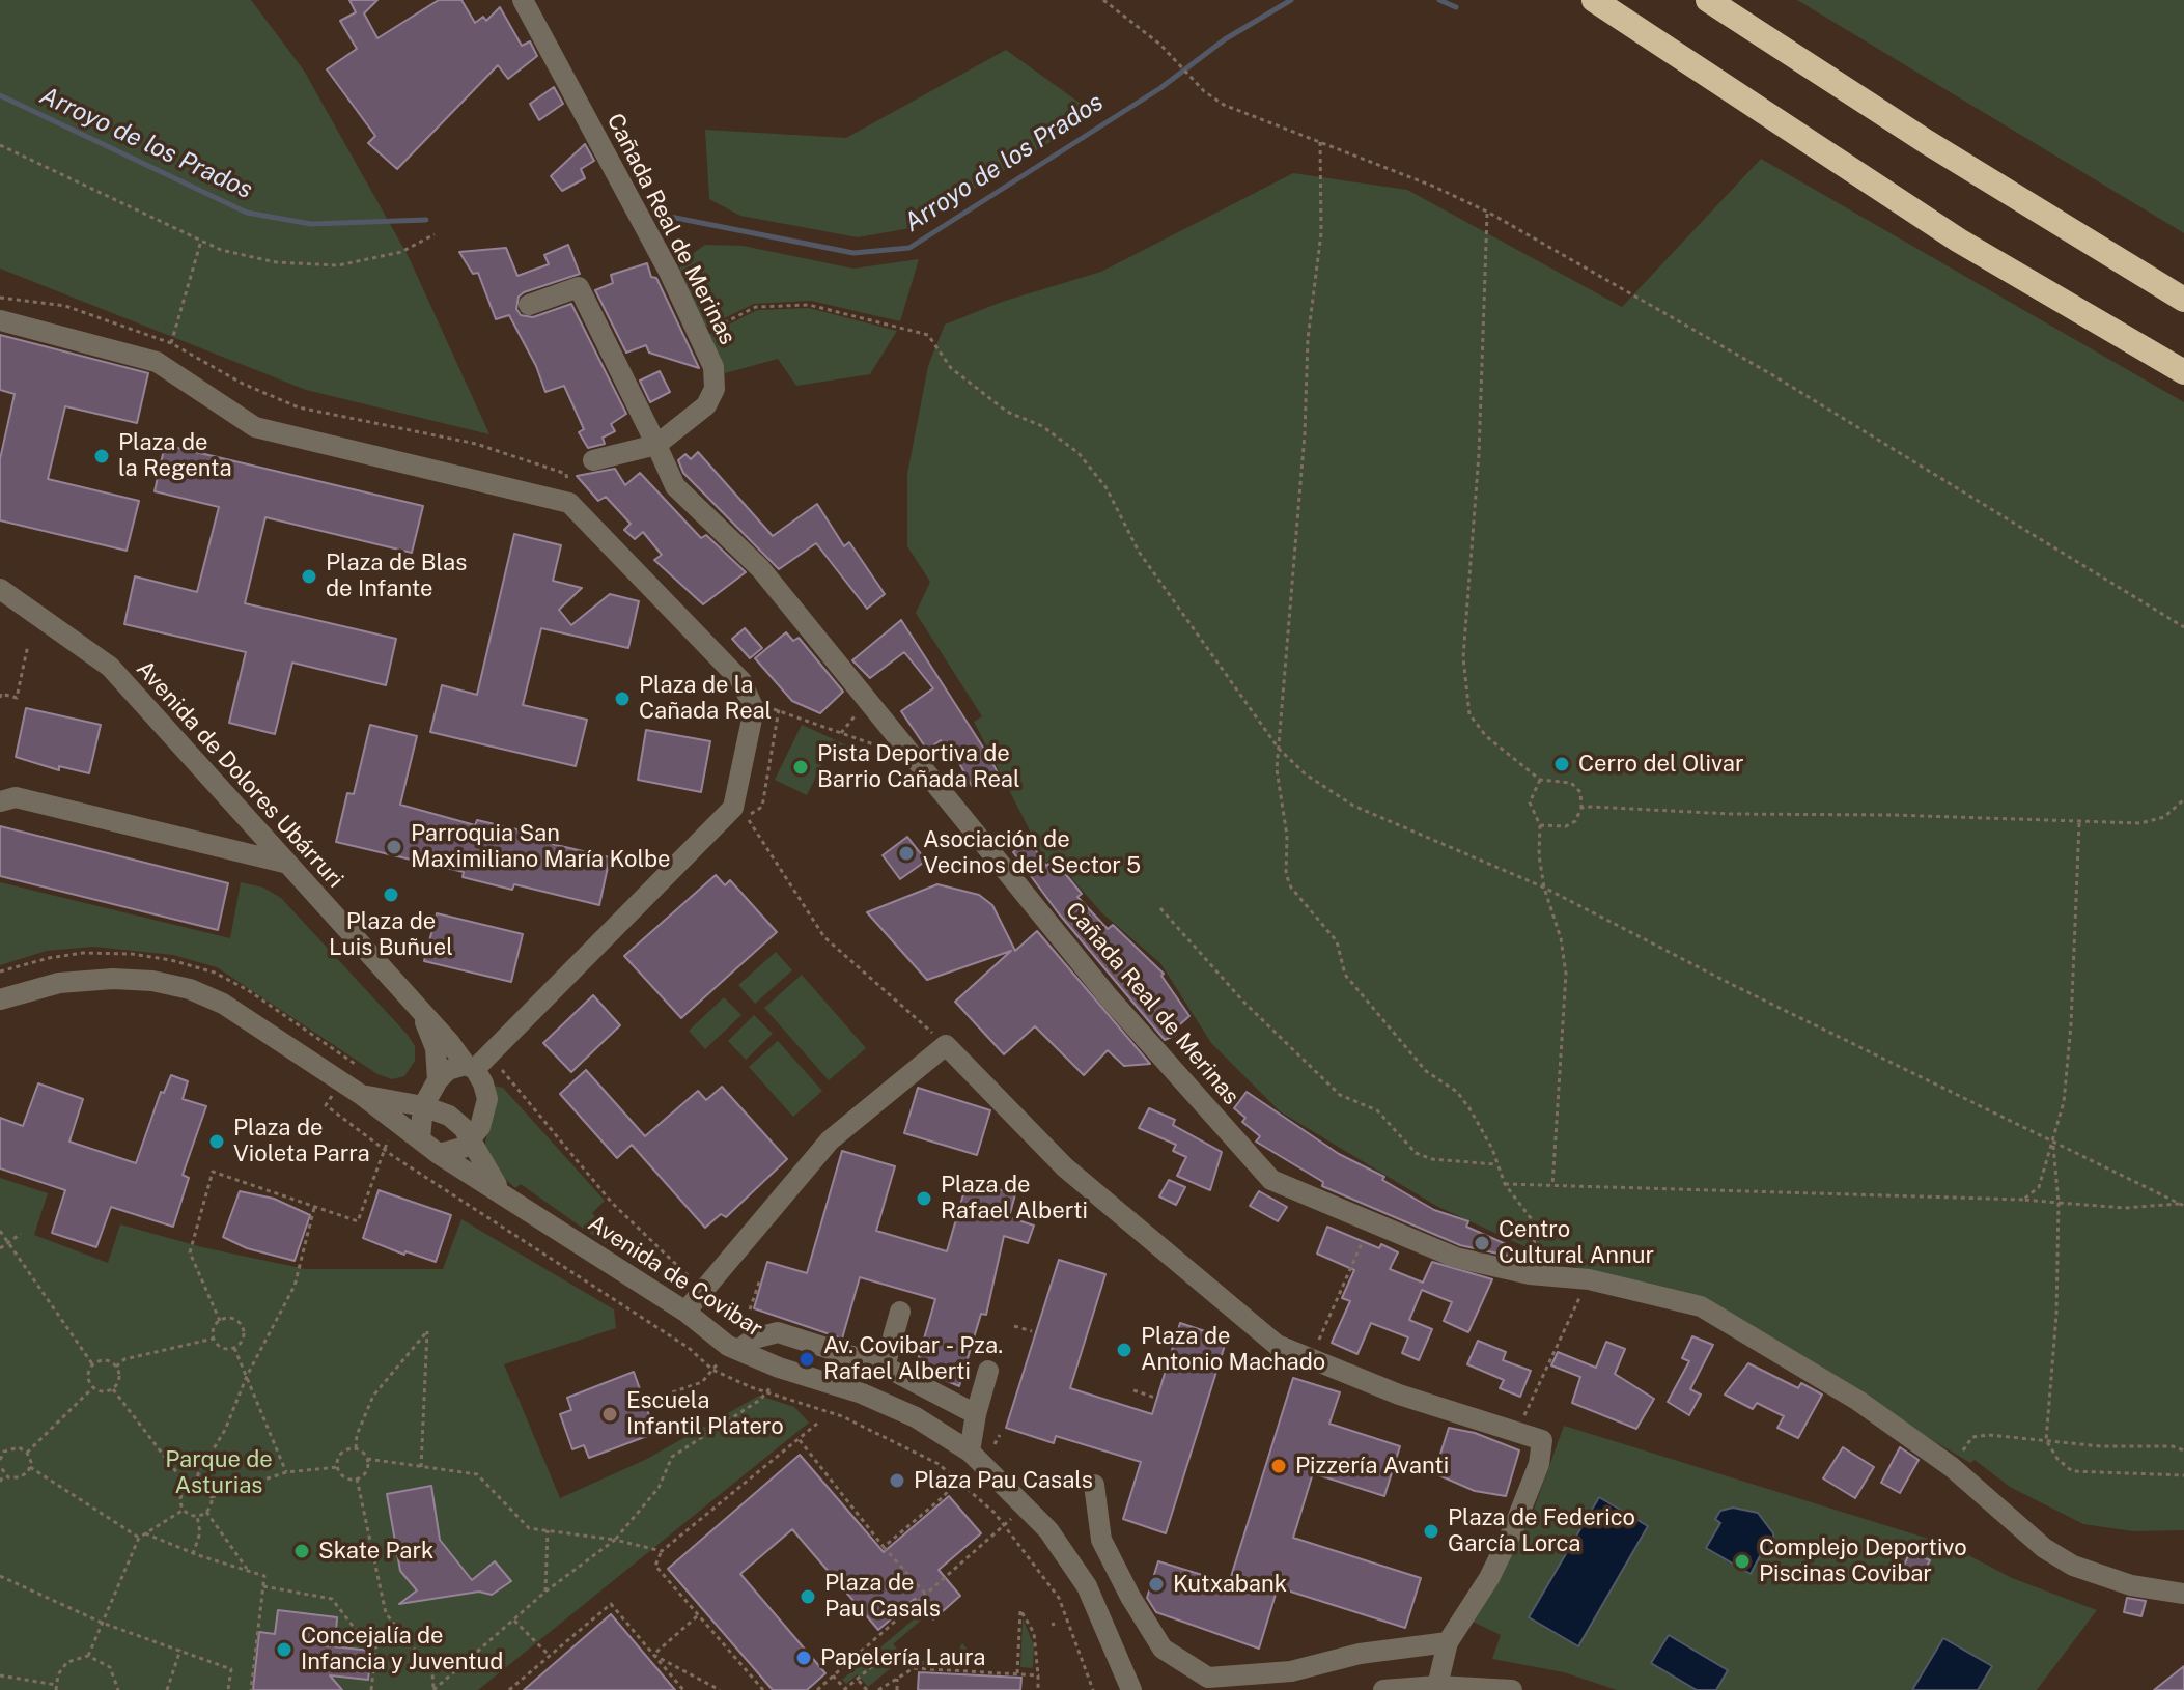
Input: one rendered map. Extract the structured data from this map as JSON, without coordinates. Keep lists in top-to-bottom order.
{
  "streets": {
    "street": ["Cañada Real de Merinas", "Avenida de Dolores Ubárruri", "Avenida de Covibar"]
  },
  "crossings": [
    ["Avenida de Dolores Ubárruri", "Avenida de Covibar"]
  ],
  "water": ["Arroyo de los Prados"],
  "parks": ["Parque de Asturias"],
  "places": [
    "Plaza de la Regenta",
    "Plaza de Blas de Infante",
    "Plaza de la Cañada Real",
    "Cerro del Olivar",
    "Pista Deportiva de Barrio Cañada Real",
    "Parroquia San Maximiliano María Kolbe",
    "Asociación de Vecinos del Sector 5",
    "Plaza de Luis Buñuel",
    "Plaza de Violeta Parra",
    "Plaza de Rafael Alberti",
    "Centro Cultural Annur",
    "Plaza de Antonio Machado",
    "Av. Covibar - Pza. Rafael Alberti",
    "Escuela Infantil Platero",
    "Pizzería Avanti",
    "Plaza Pau Casals",
    "Plaza de Federico García Lorca",
    "Skate Park",
    "Complejo Deportivo Piscinas Covibar",
    "Kutxabank",
    "Plaza de Pau Casals",
    "Concejalía de Infancia y Juventud",
    "Papelería Laura"
  ]
}
